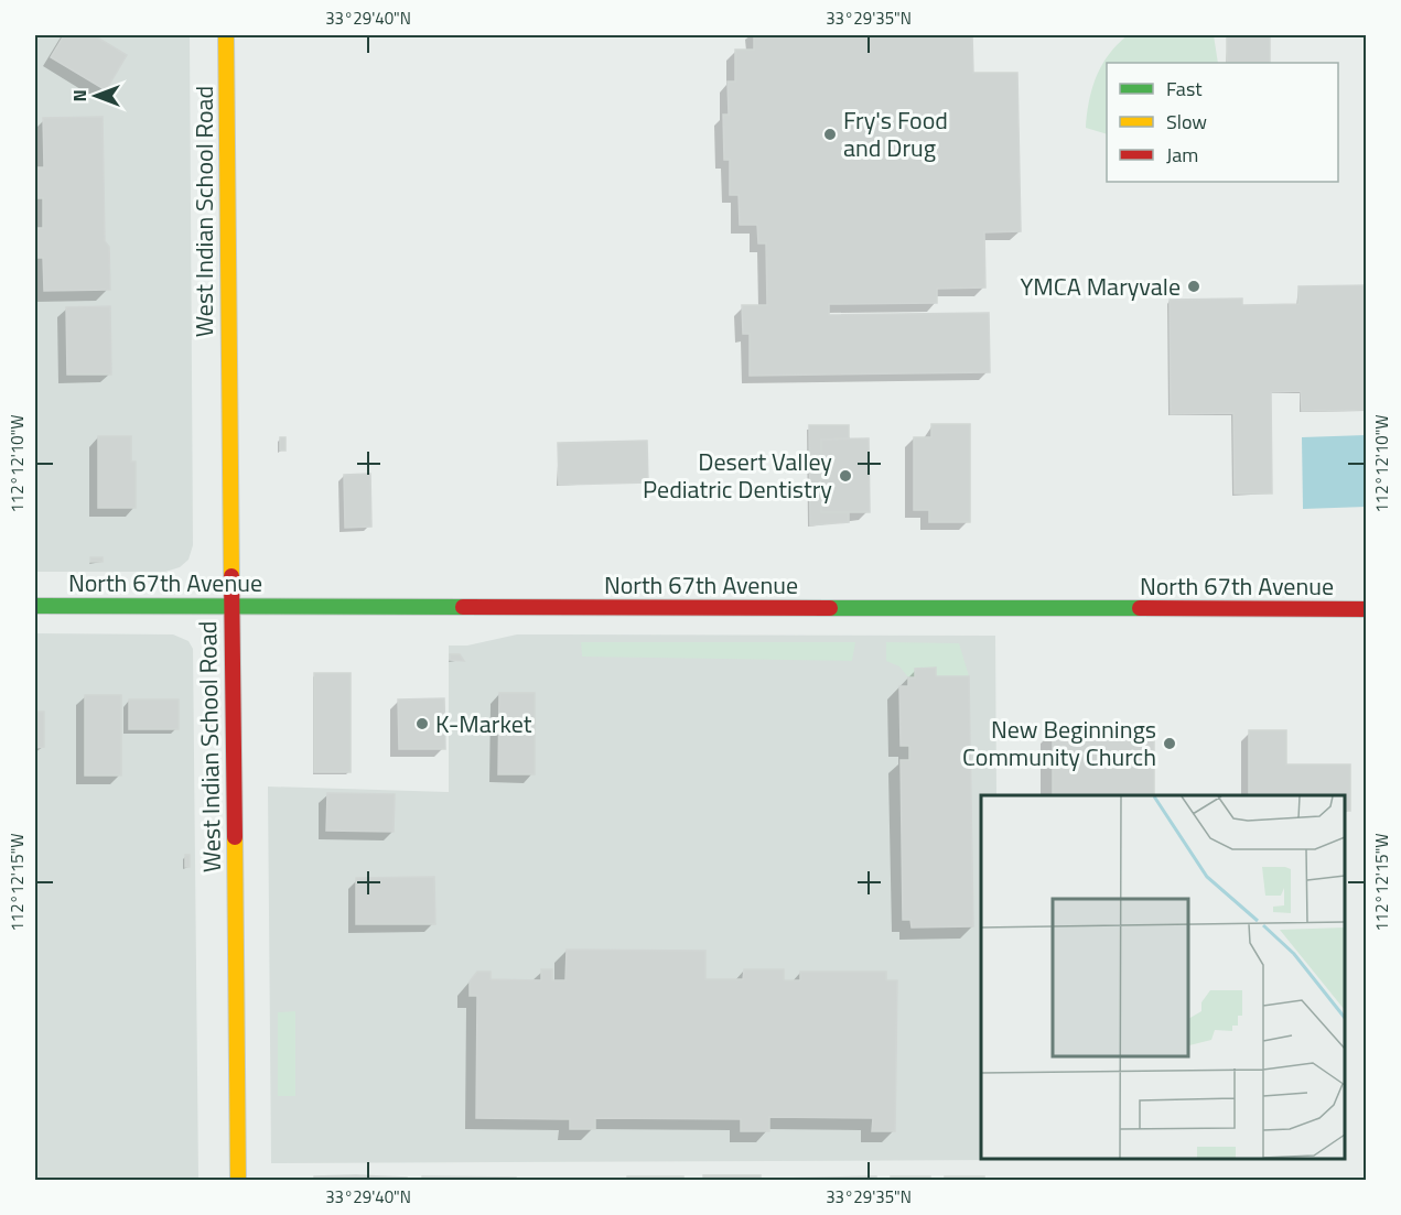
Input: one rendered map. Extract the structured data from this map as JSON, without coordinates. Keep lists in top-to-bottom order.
{
  "streets": {
    "main road": ["West Indian School Road", "North 67th Avenue"]
  },
  "crossings": [
    ["West Indian School Road", "North 67th Avenue"]
  ],
  "places": [
    "Fry's Food and Drug",
    "YMCA Maryvale",
    "Desert Valley Pediatric Dentistry",
    "K-Market",
    "New Beginnings Community Church"
  ],
  "legend": ["Fast", "Slow", "Jam"],
  "north": "left",
  "coordinates": [
    "33°29'40\"N",
    "33°29'35\"N",
    "112°12'10\"W",
    "112°12'15\"W"
  ]
}
